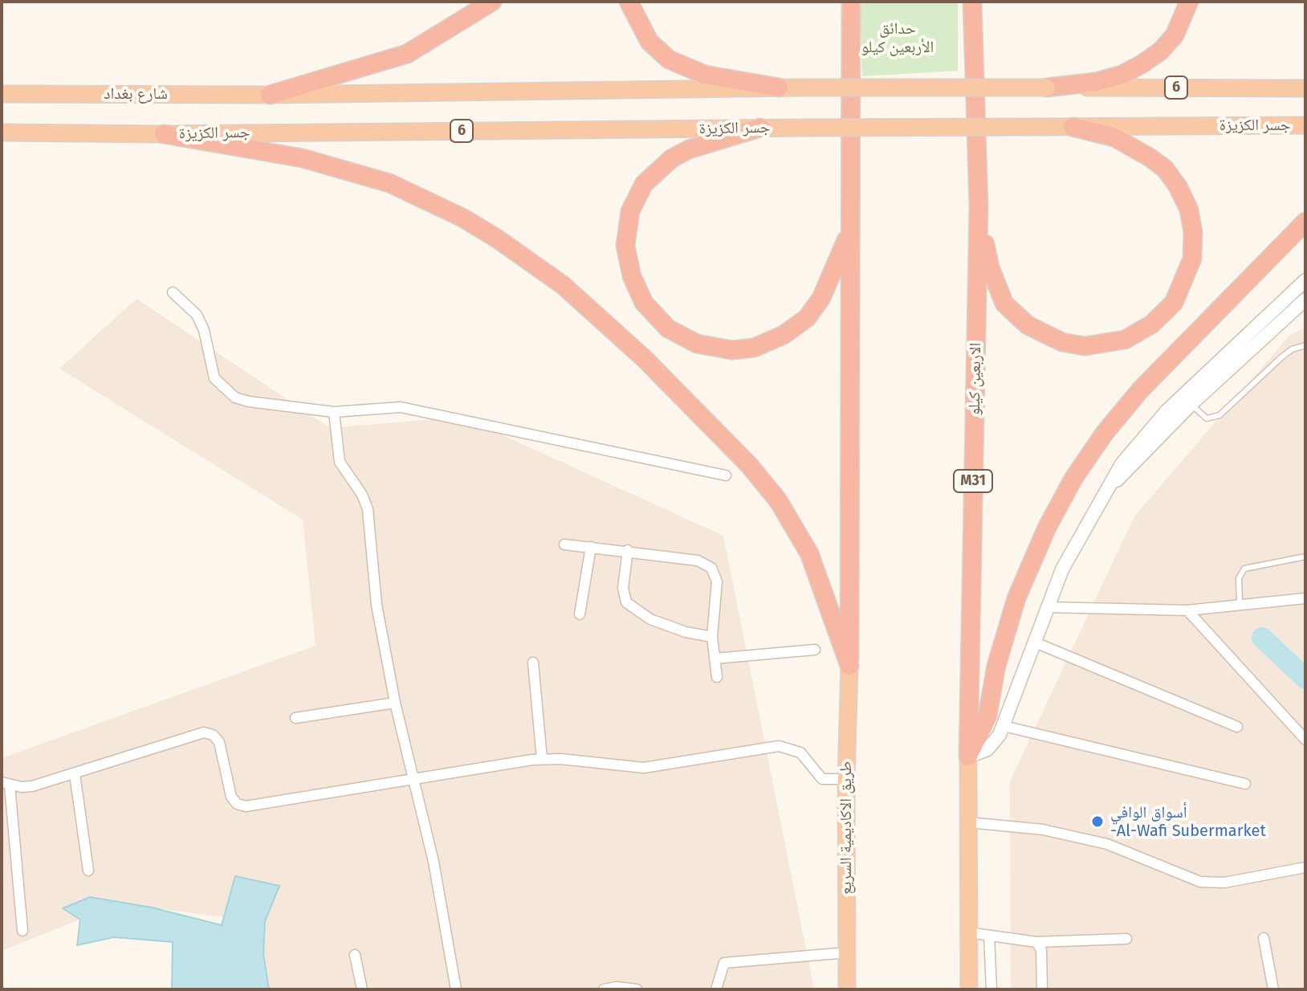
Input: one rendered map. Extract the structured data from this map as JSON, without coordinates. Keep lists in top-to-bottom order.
{
  "streets": {
    "highway": [
      "6",
      "شارع بغداد",
      "جسر الكزيزة",
      "الاربعين كيلو",
      "M31",
      "طريق الاكاديمية السريع"
    ]
  },
  "crossings": [
    ["6", "شارع بغداد"],
    ["6", "جسر الكزيزة"]
  ],
  "parks": ["حدائق الأربعين كيلو"],
  "places": ["أسواق الوافي -Al-Wafi Subermarket"]
}
